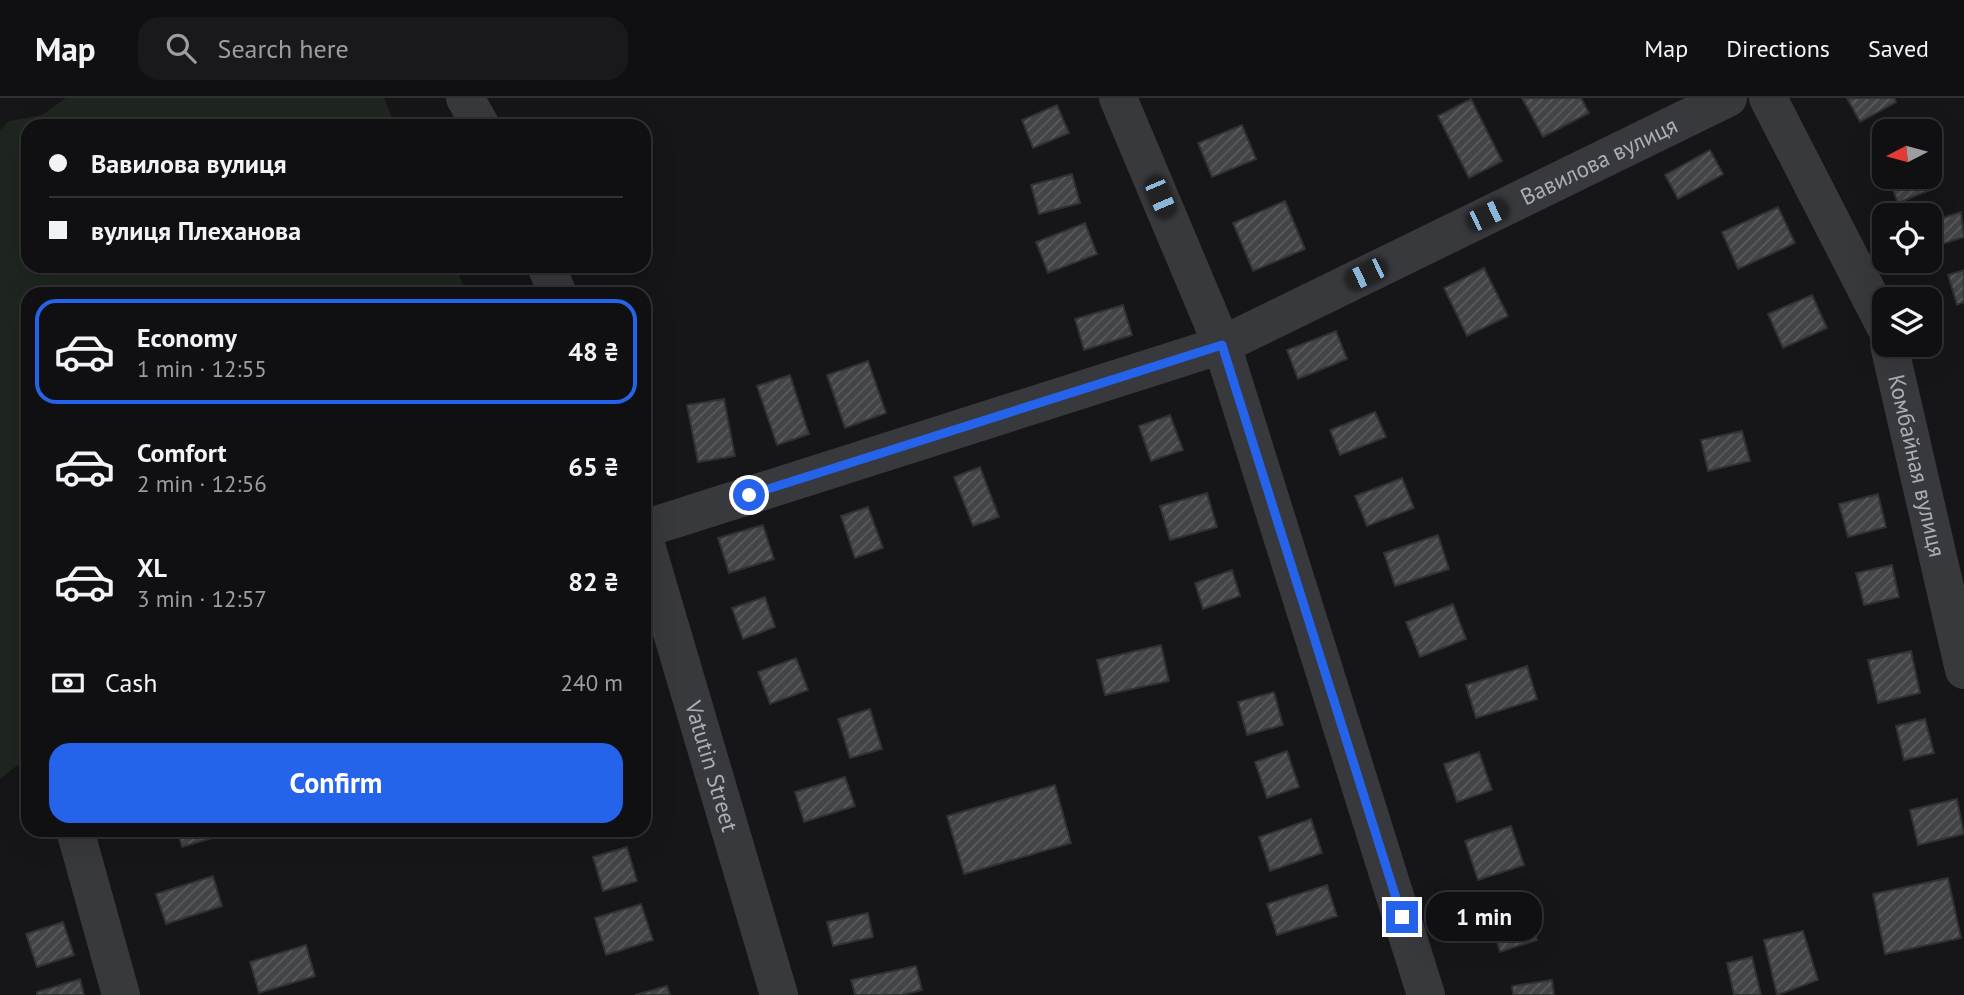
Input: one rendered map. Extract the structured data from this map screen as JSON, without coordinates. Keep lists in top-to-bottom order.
{
  "streets": {
    "street": ["Вавилова вулиця", "Комбайная вулиця", "Vatutin Street"]
  },
  "north": "left",
  "page": {
    "header": "Map",
    "search": "Search here",
    "nav": ["Map", "Directions", "Saved"],
    "banner": ["Вавилова вулиця", "вулиця Плеханова"],
    "list": [
      {
        "name": "Economy",
        "note": "1 min · 12:55",
        "value": "48 ₴"
      },
      {
        "name": "Comfort",
        "note": "2 min · 12:56",
        "value": "65 ₴"
      },
      {
        "name": "XL",
        "note": "3 min · 12:57",
        "value": "82 ₴"
      }
    ],
    "pay": ["Cash", "240 m"],
    "buttons": "Confirm",
    "bubble": "1 min"
  }
}
